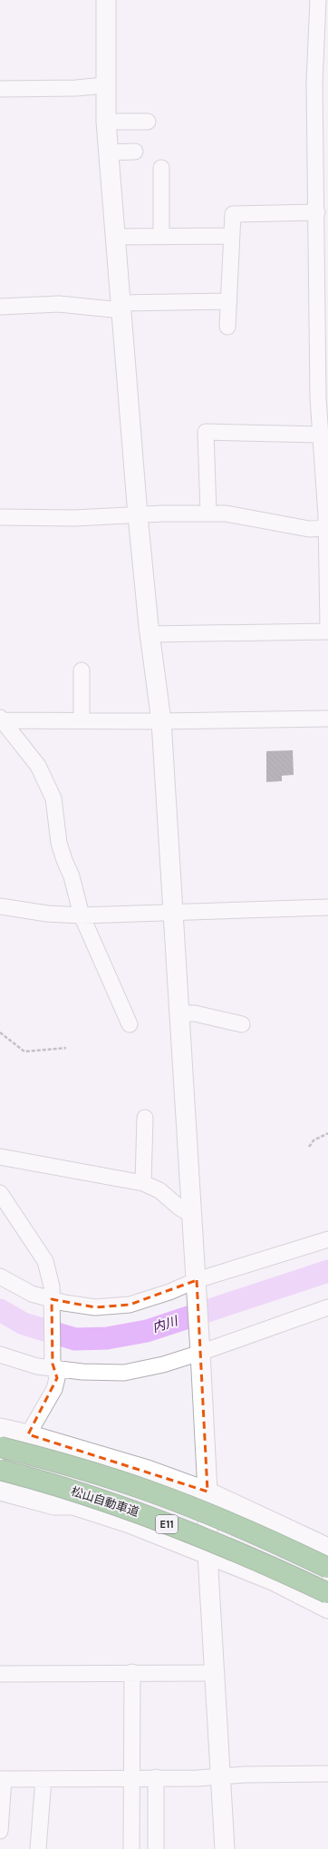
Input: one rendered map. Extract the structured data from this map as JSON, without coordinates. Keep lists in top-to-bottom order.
{
  "streets": {
    "highway": ["松山自動車道", "E11"]
  },
  "water": ["内川"]
}
